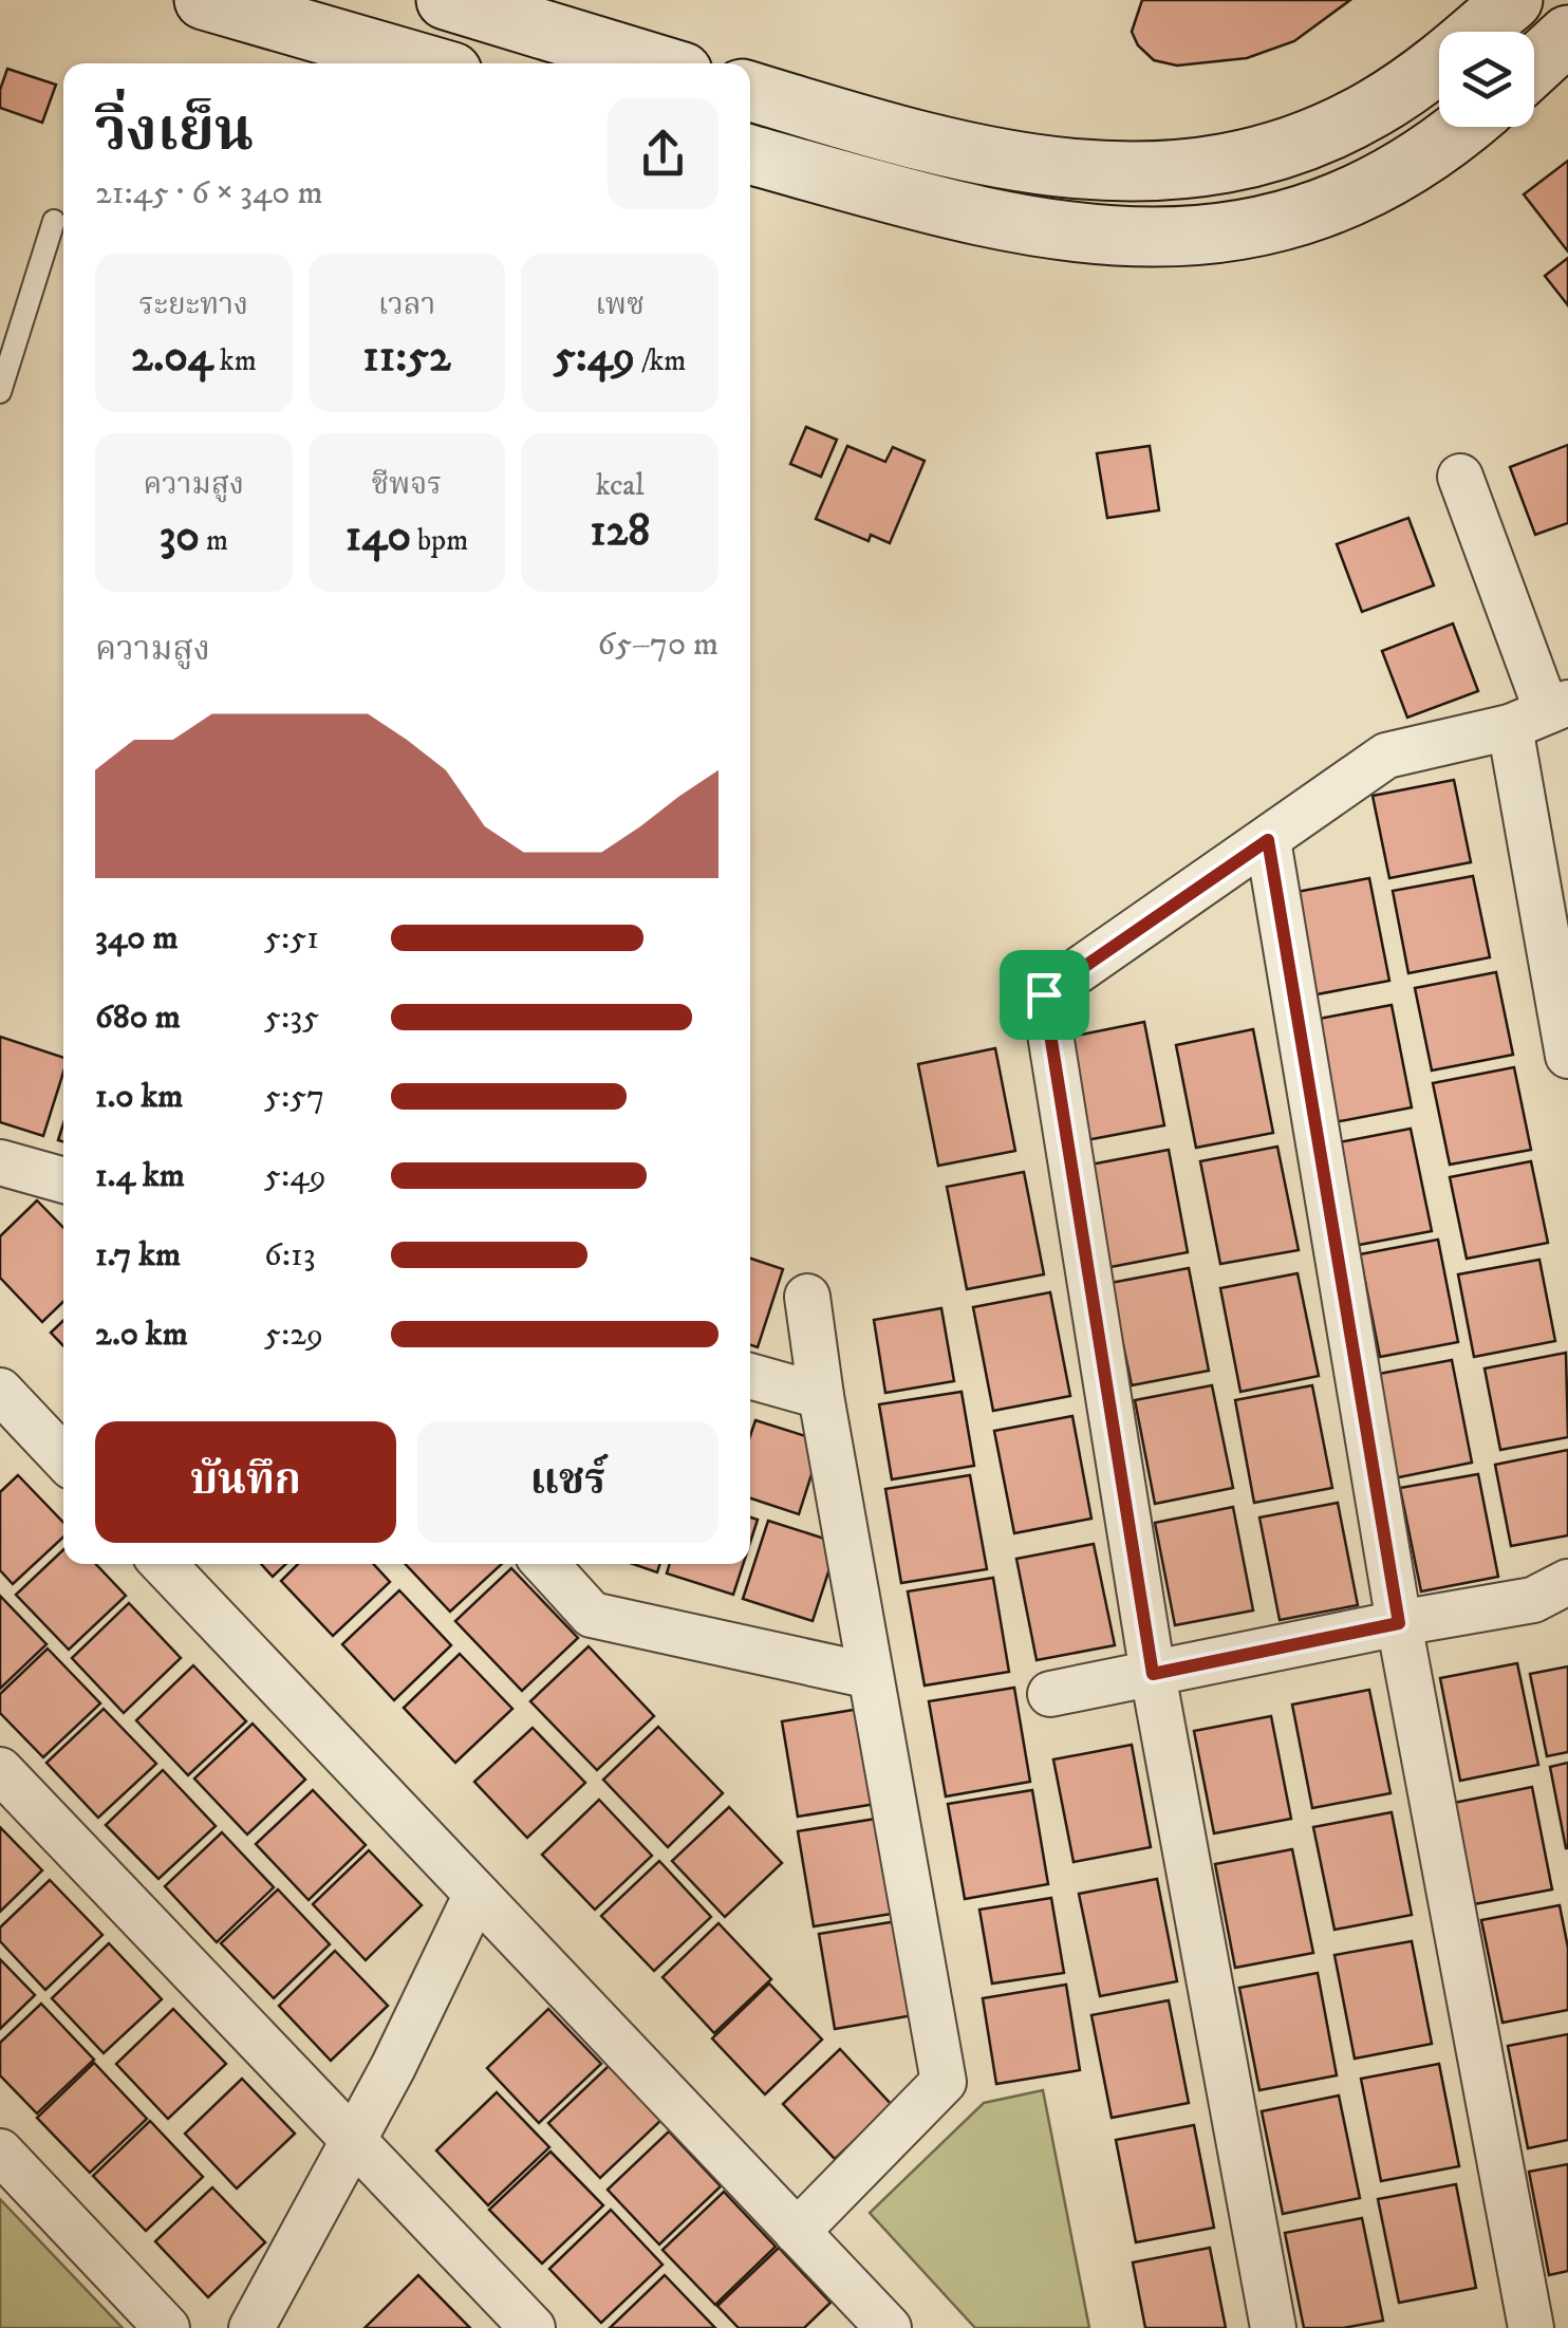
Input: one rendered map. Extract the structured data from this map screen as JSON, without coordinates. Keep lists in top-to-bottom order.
{
  "page": {
    "heading": ["วิ่งเย็น", "21:45 · 6 × 340 m"],
    "stats": [
      ["ระยะทาง", "2.04 km"],
      ["เวลา", "11:52"],
      ["เพซ", "5:49 /km"],
      ["ความสูง", "30 m"],
      ["ชีพจร", "140 bpm"],
      ["kcal", "128"]
    ],
    "chart": ["ความสูง", "65–70 m"],
    "list": [
      {
        "name": "340 m",
        "note": "5:51"
      },
      {
        "name": "680 m",
        "note": "5:35"
      },
      {
        "name": "1.0 km",
        "note": "5:57"
      },
      {
        "name": "1.4 km",
        "note": "5:49"
      },
      {
        "name": "1.7 km",
        "note": "6:13"
      },
      {
        "name": "2.0 km",
        "note": "5:29"
      }
    ],
    "buttons": ["บันทึก", "แชร์"]
  }
}
